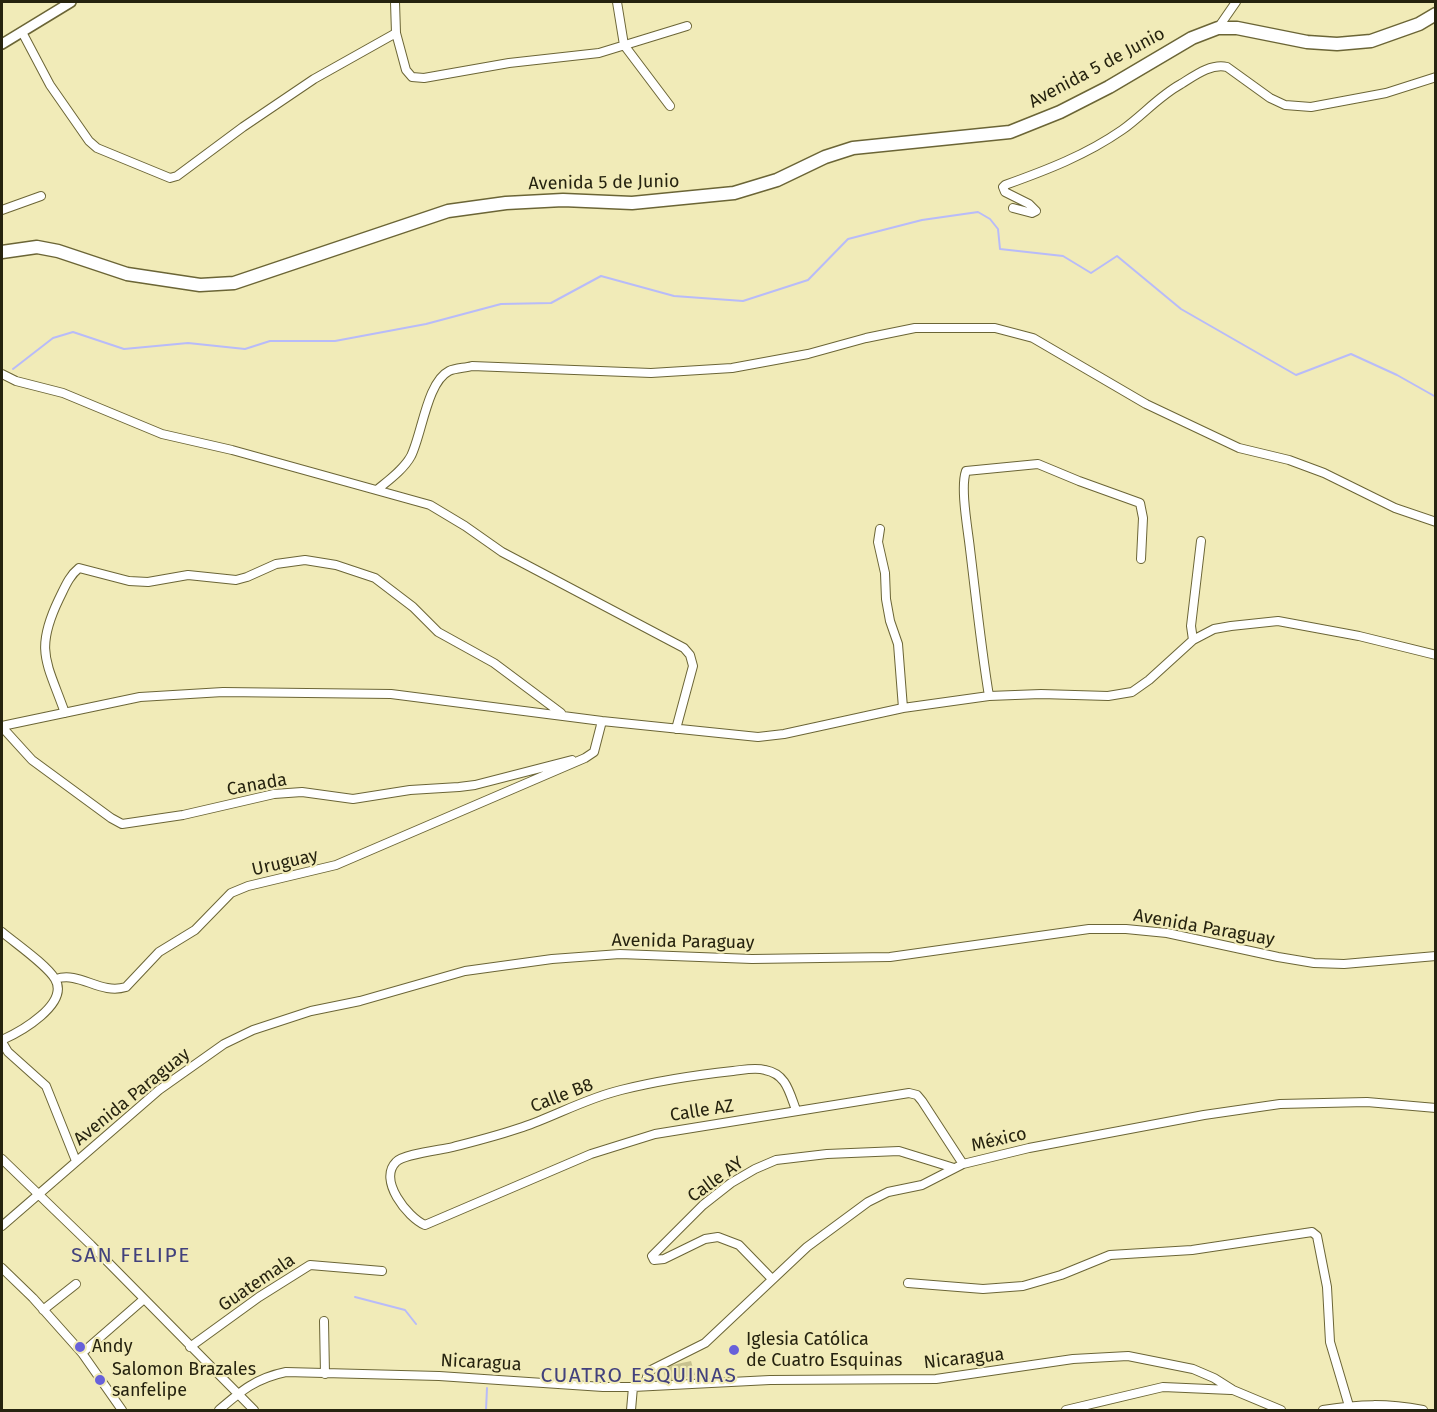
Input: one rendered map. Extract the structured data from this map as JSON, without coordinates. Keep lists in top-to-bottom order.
{
  "streets": {
    "main road": ["Avenida 5 de Junio"],
    "street": [
      "Canada",
      "Uruguay",
      "Avenida Paraguay",
      "Calle B8",
      "Calle AZ",
      "México",
      "Calle AY",
      "Guatemala",
      "Nicaragua"
    ]
  },
  "crossings": [
    ["Canada", "Uruguay"],
    ["Calle B8", "Calle AZ"],
    ["Calle AZ", "México"],
    ["México", "Calle AY"],
    ["México", "Nicaragua"]
  ],
  "districts": ["SAN FELIPE", "CUATRO ESQUINAS"],
  "places": ["Andy", "Iglesia Católica de Cuatro Esquinas", "Salomon Brazales sanfelipe"]
}
